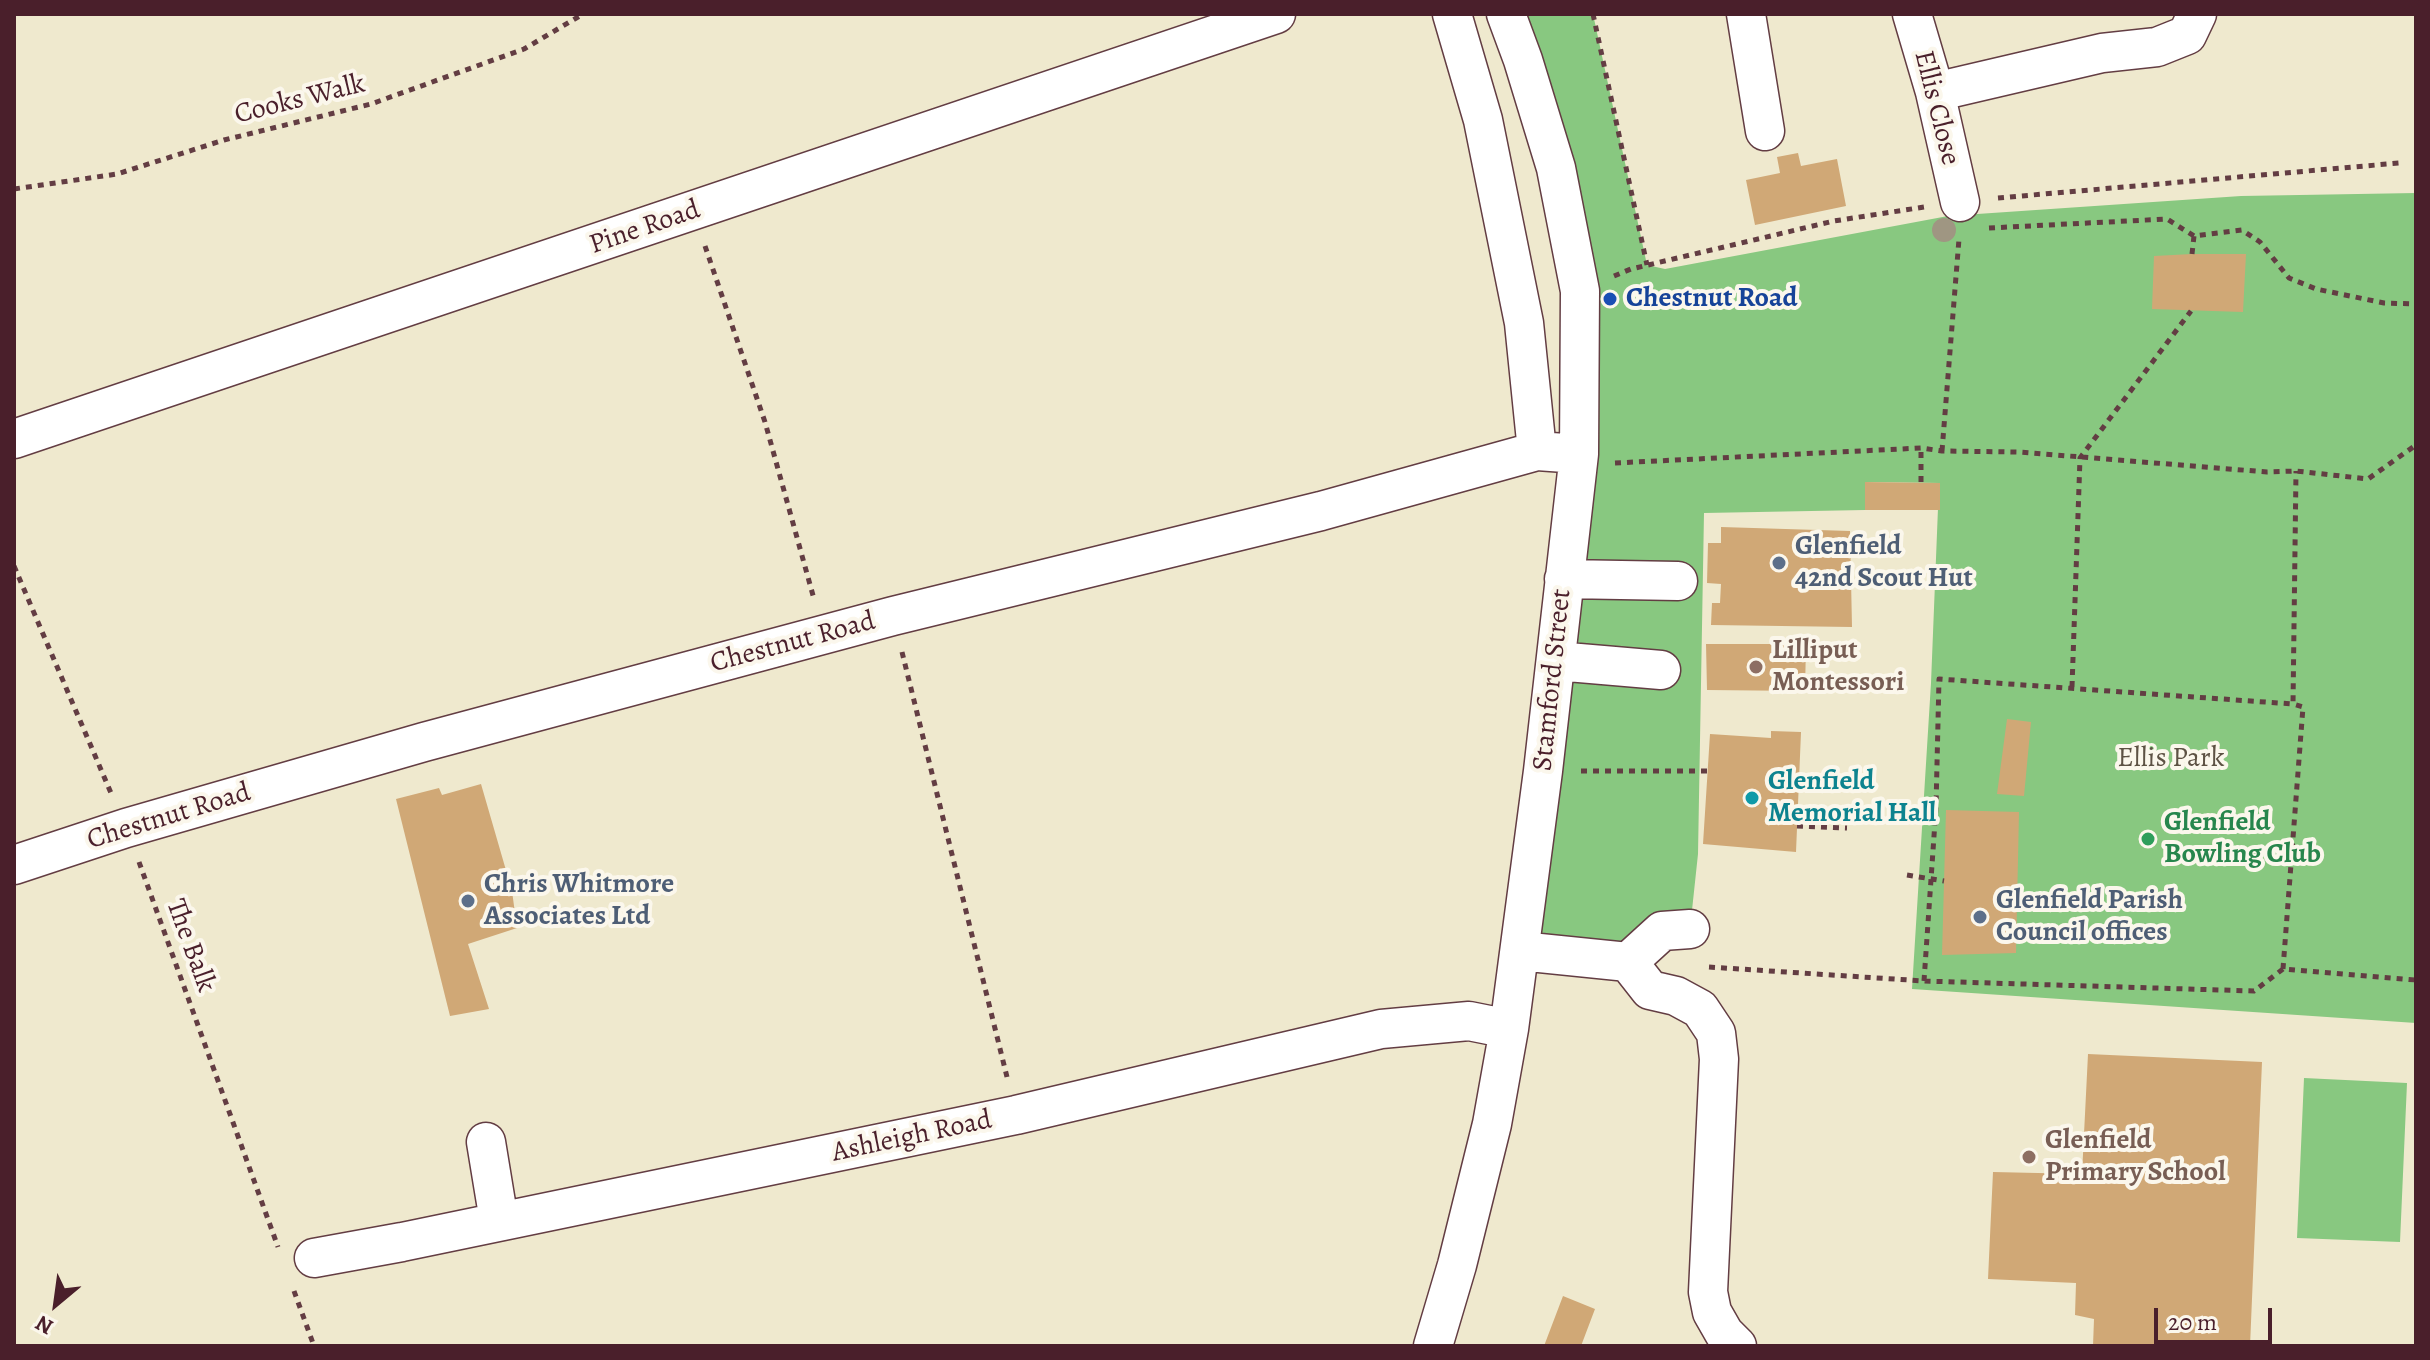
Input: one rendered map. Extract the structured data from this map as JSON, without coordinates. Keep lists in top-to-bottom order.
{
  "streets": {
    "street": [
      "Ellis Close",
      "Pine Road",
      "Chestnut Road",
      "Stamford Street",
      "Ashleigh Road"
    ],
    "path": ["Cooks Walk", "The Balk"]
  },
  "crossings": [
    ["Chestnut Road", "Stamford Street"],
    ["Chestnut Road", "The Balk"],
    ["Stamford Street", "Ashleigh Road"],
    ["The Balk", "Ashleigh Road"]
  ],
  "parks": ["Ellis Park"],
  "places": [
    "Chestnut Road",
    "Glenfield 42nd Scout Hut",
    "Lilliput Montessori",
    "Glenfield Memorial Hall",
    "Glenfield Bowling Club",
    "Chris Whitmore Associates Ltd",
    "Glenfield Parish Council offices",
    "Glenfield Primary School"
  ],
  "scale_bar": "20 m",
  "north": "bottom left"
}
